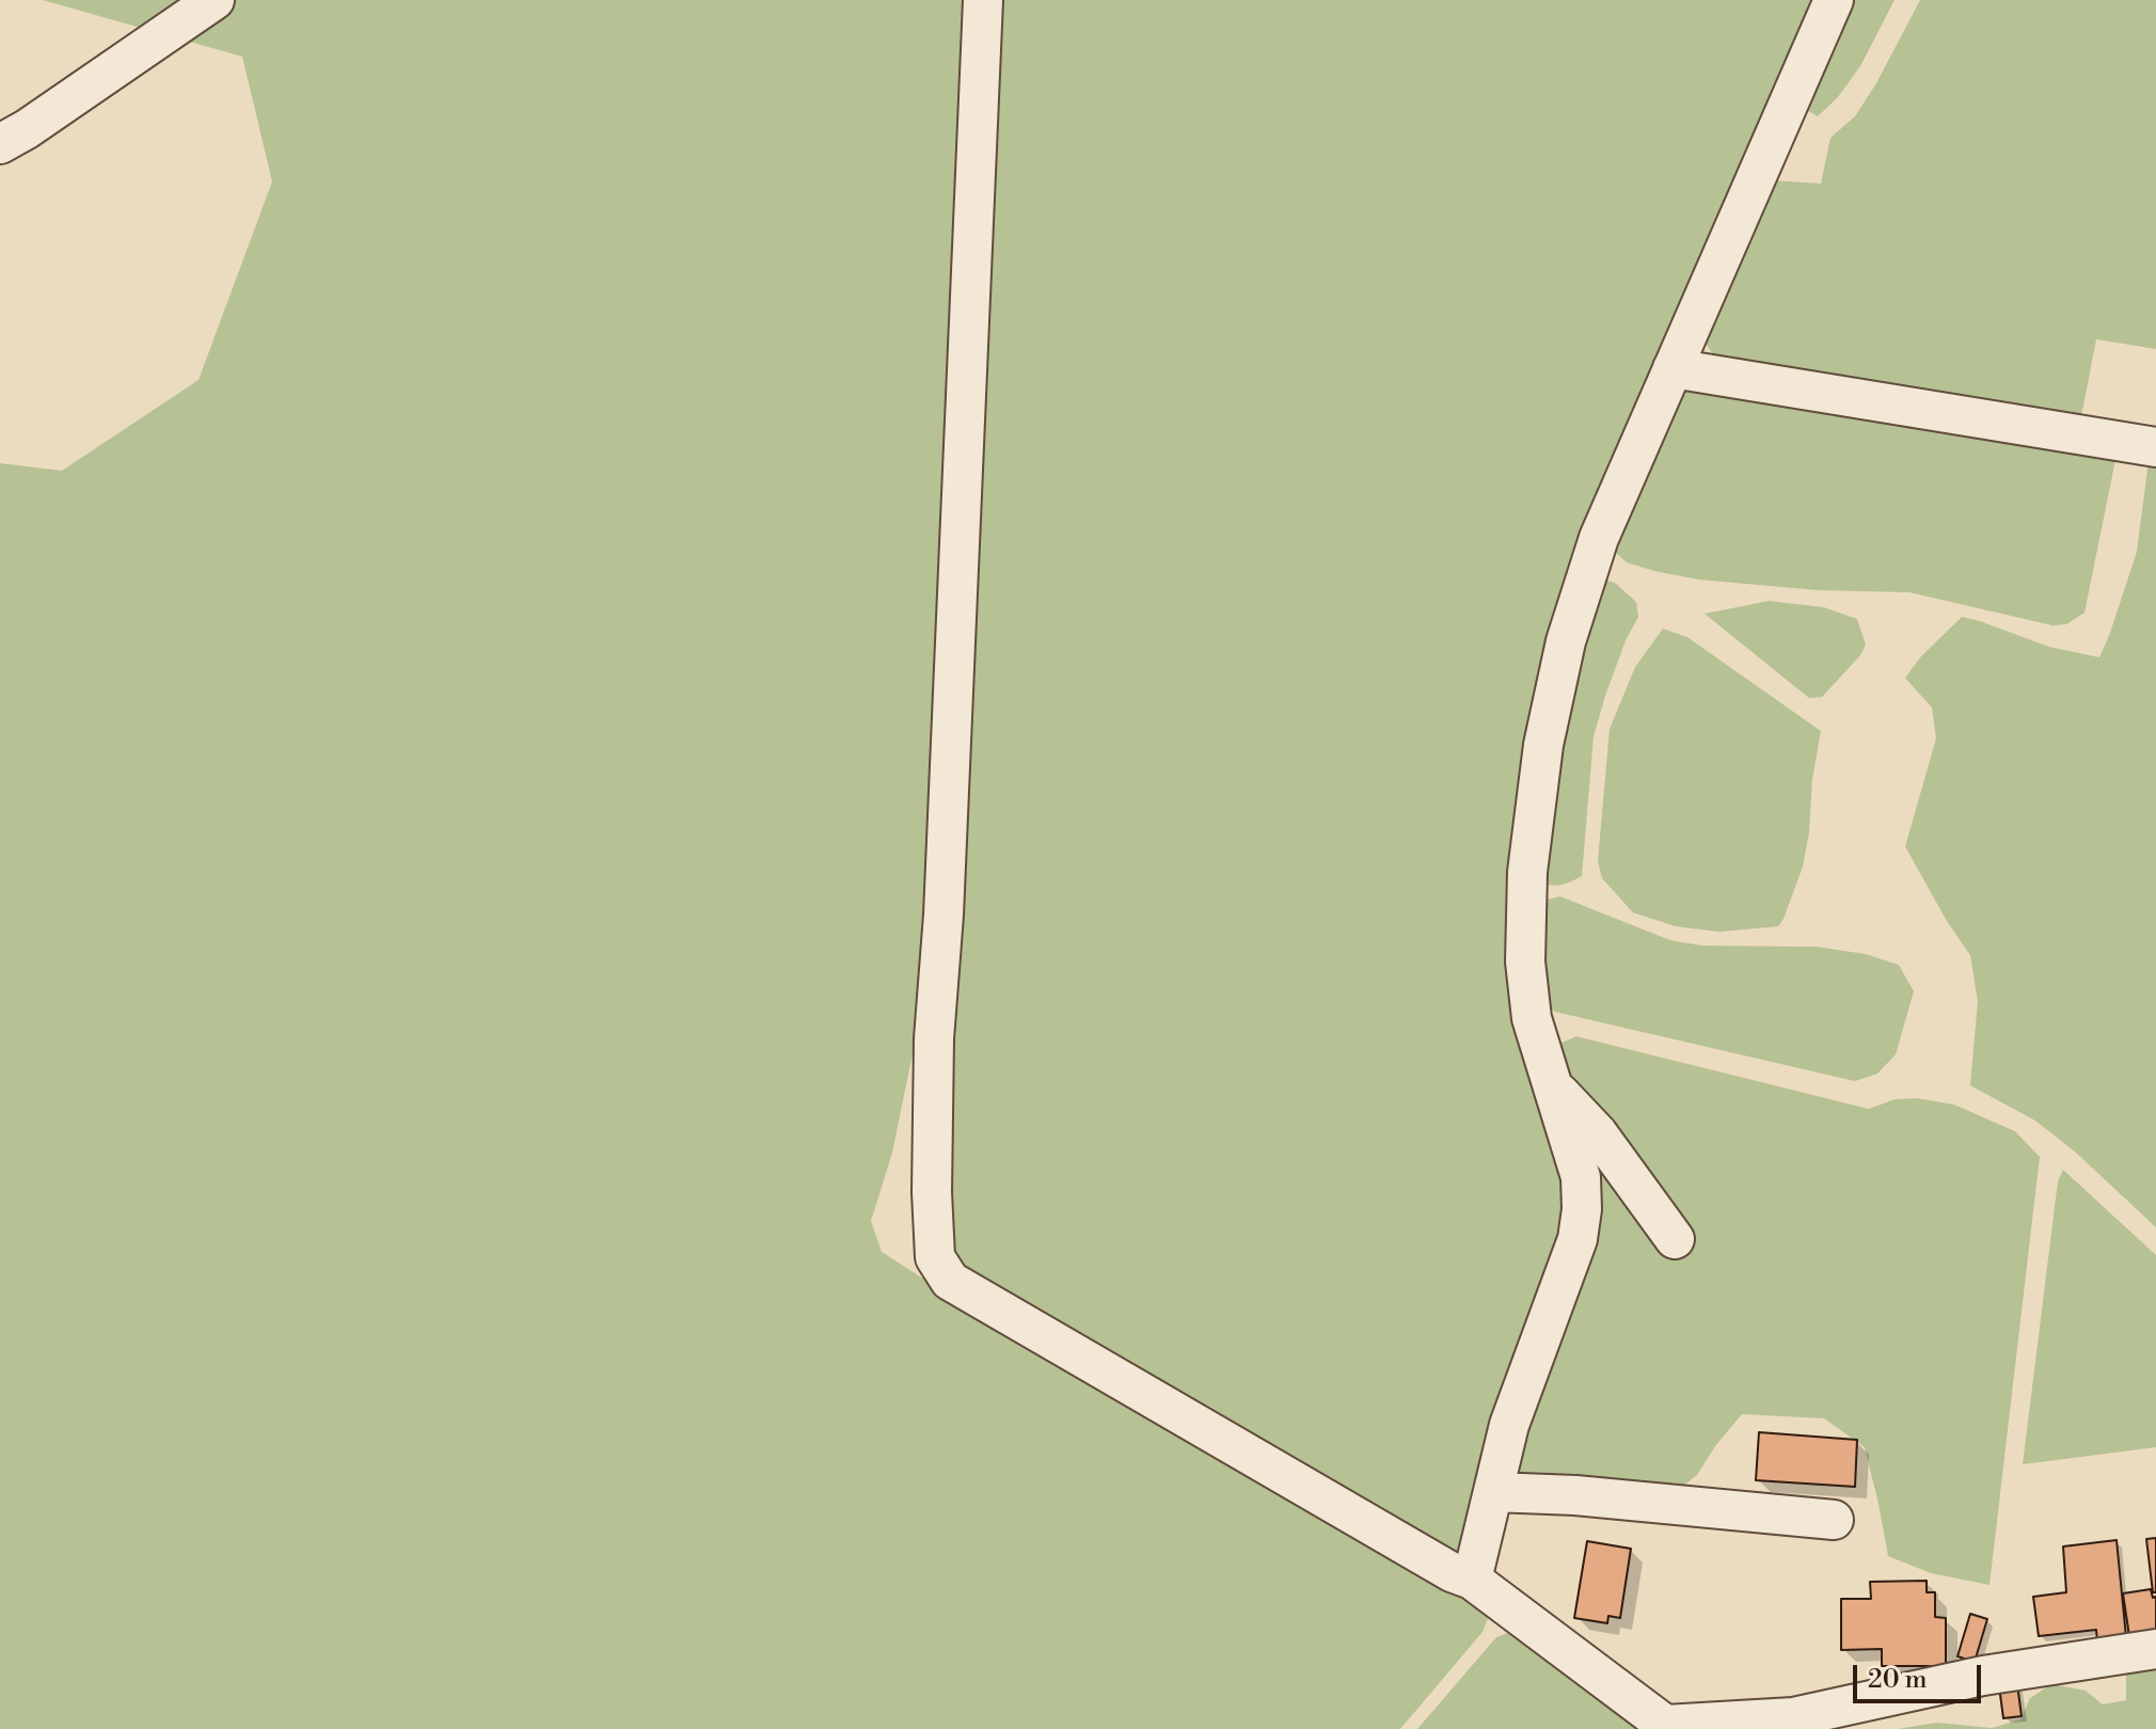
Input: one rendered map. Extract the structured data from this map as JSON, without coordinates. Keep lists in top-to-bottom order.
{
  "scale_bar": "20 m"
}
